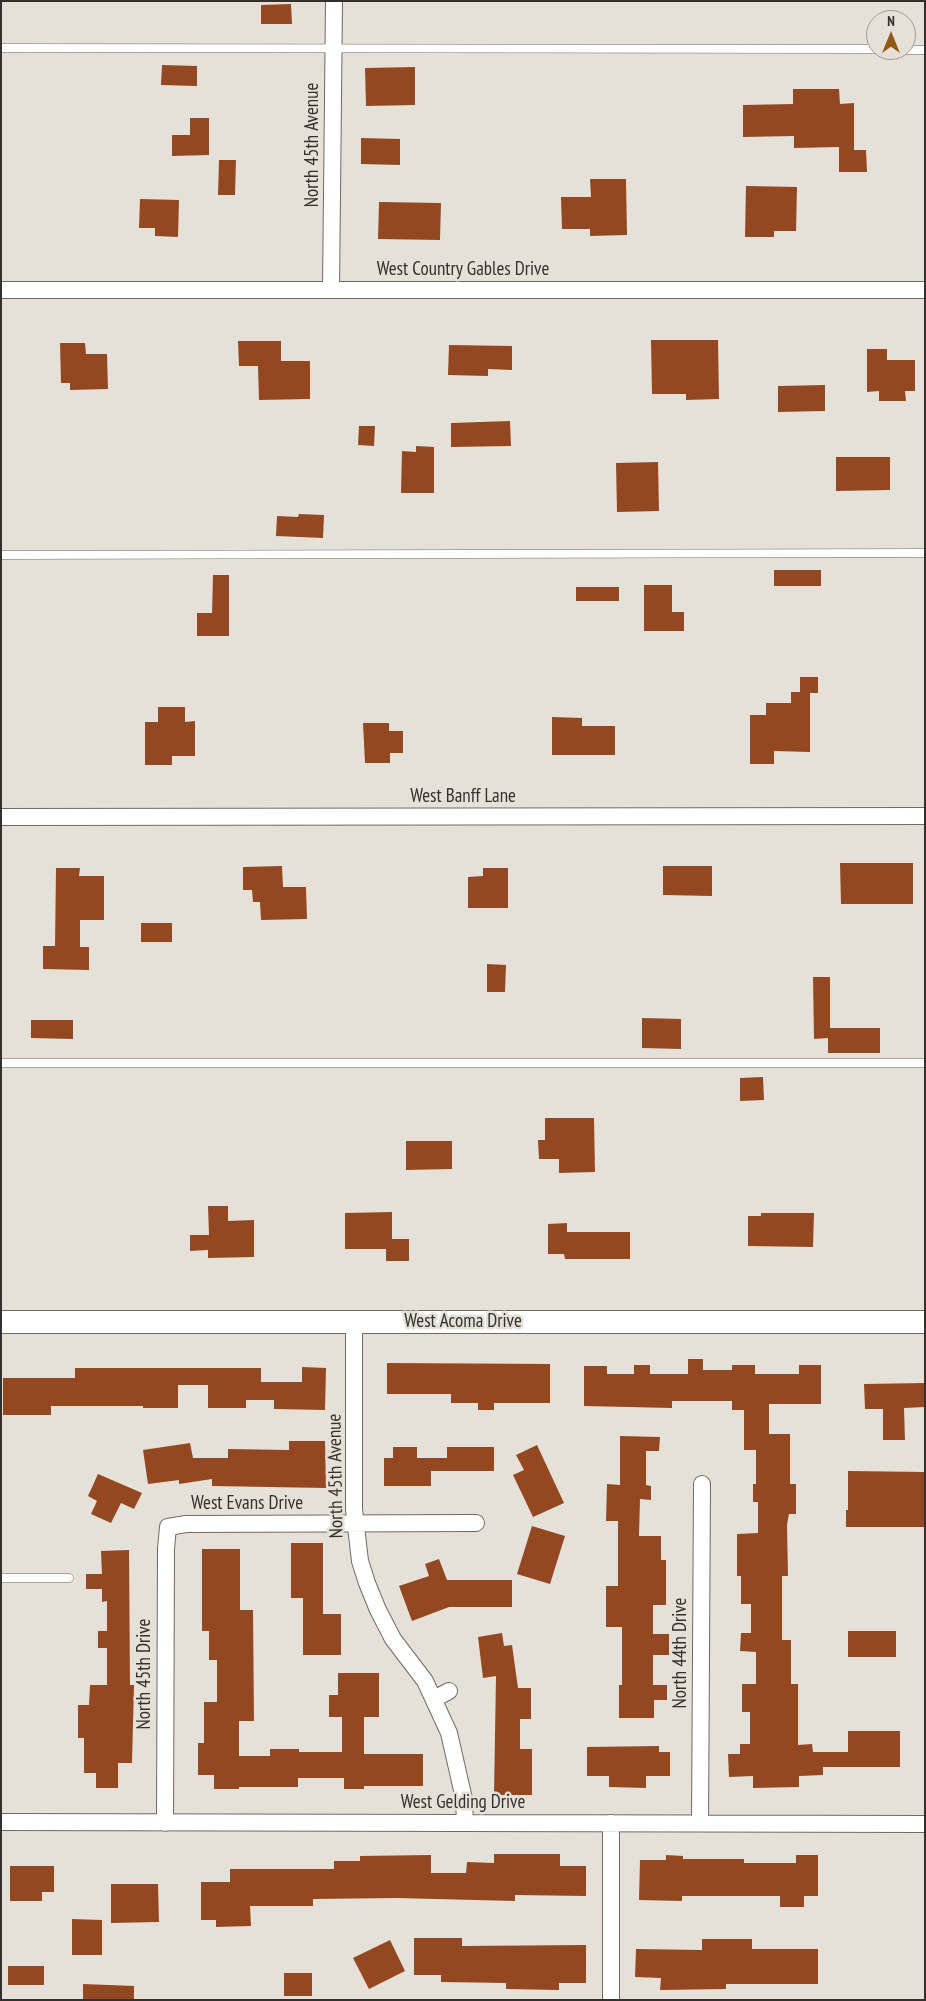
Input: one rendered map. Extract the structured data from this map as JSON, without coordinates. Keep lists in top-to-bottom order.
{
  "streets": {
    "street": [
      "North 45th Avenue",
      "West Country Gables Drive",
      "West Banff Lane",
      "West Acoma Drive",
      "West Evans Drive",
      "North 44th Drive",
      "North 45th Drive",
      "West Gelding Drive"
    ]
  },
  "crossings": [
    ["North 45th Avenue", "West Country Gables Drive"],
    ["North 45th Avenue", "West Acoma Drive"],
    ["North 45th Avenue", "West Evans Drive"],
    ["North 45th Avenue", "West Gelding Drive"],
    ["West Evans Drive", "North 45th Drive"],
    ["North 44th Drive", "West Gelding Drive"],
    ["North 45th Drive", "West Gelding Drive"]
  ],
  "north": "top"
}
